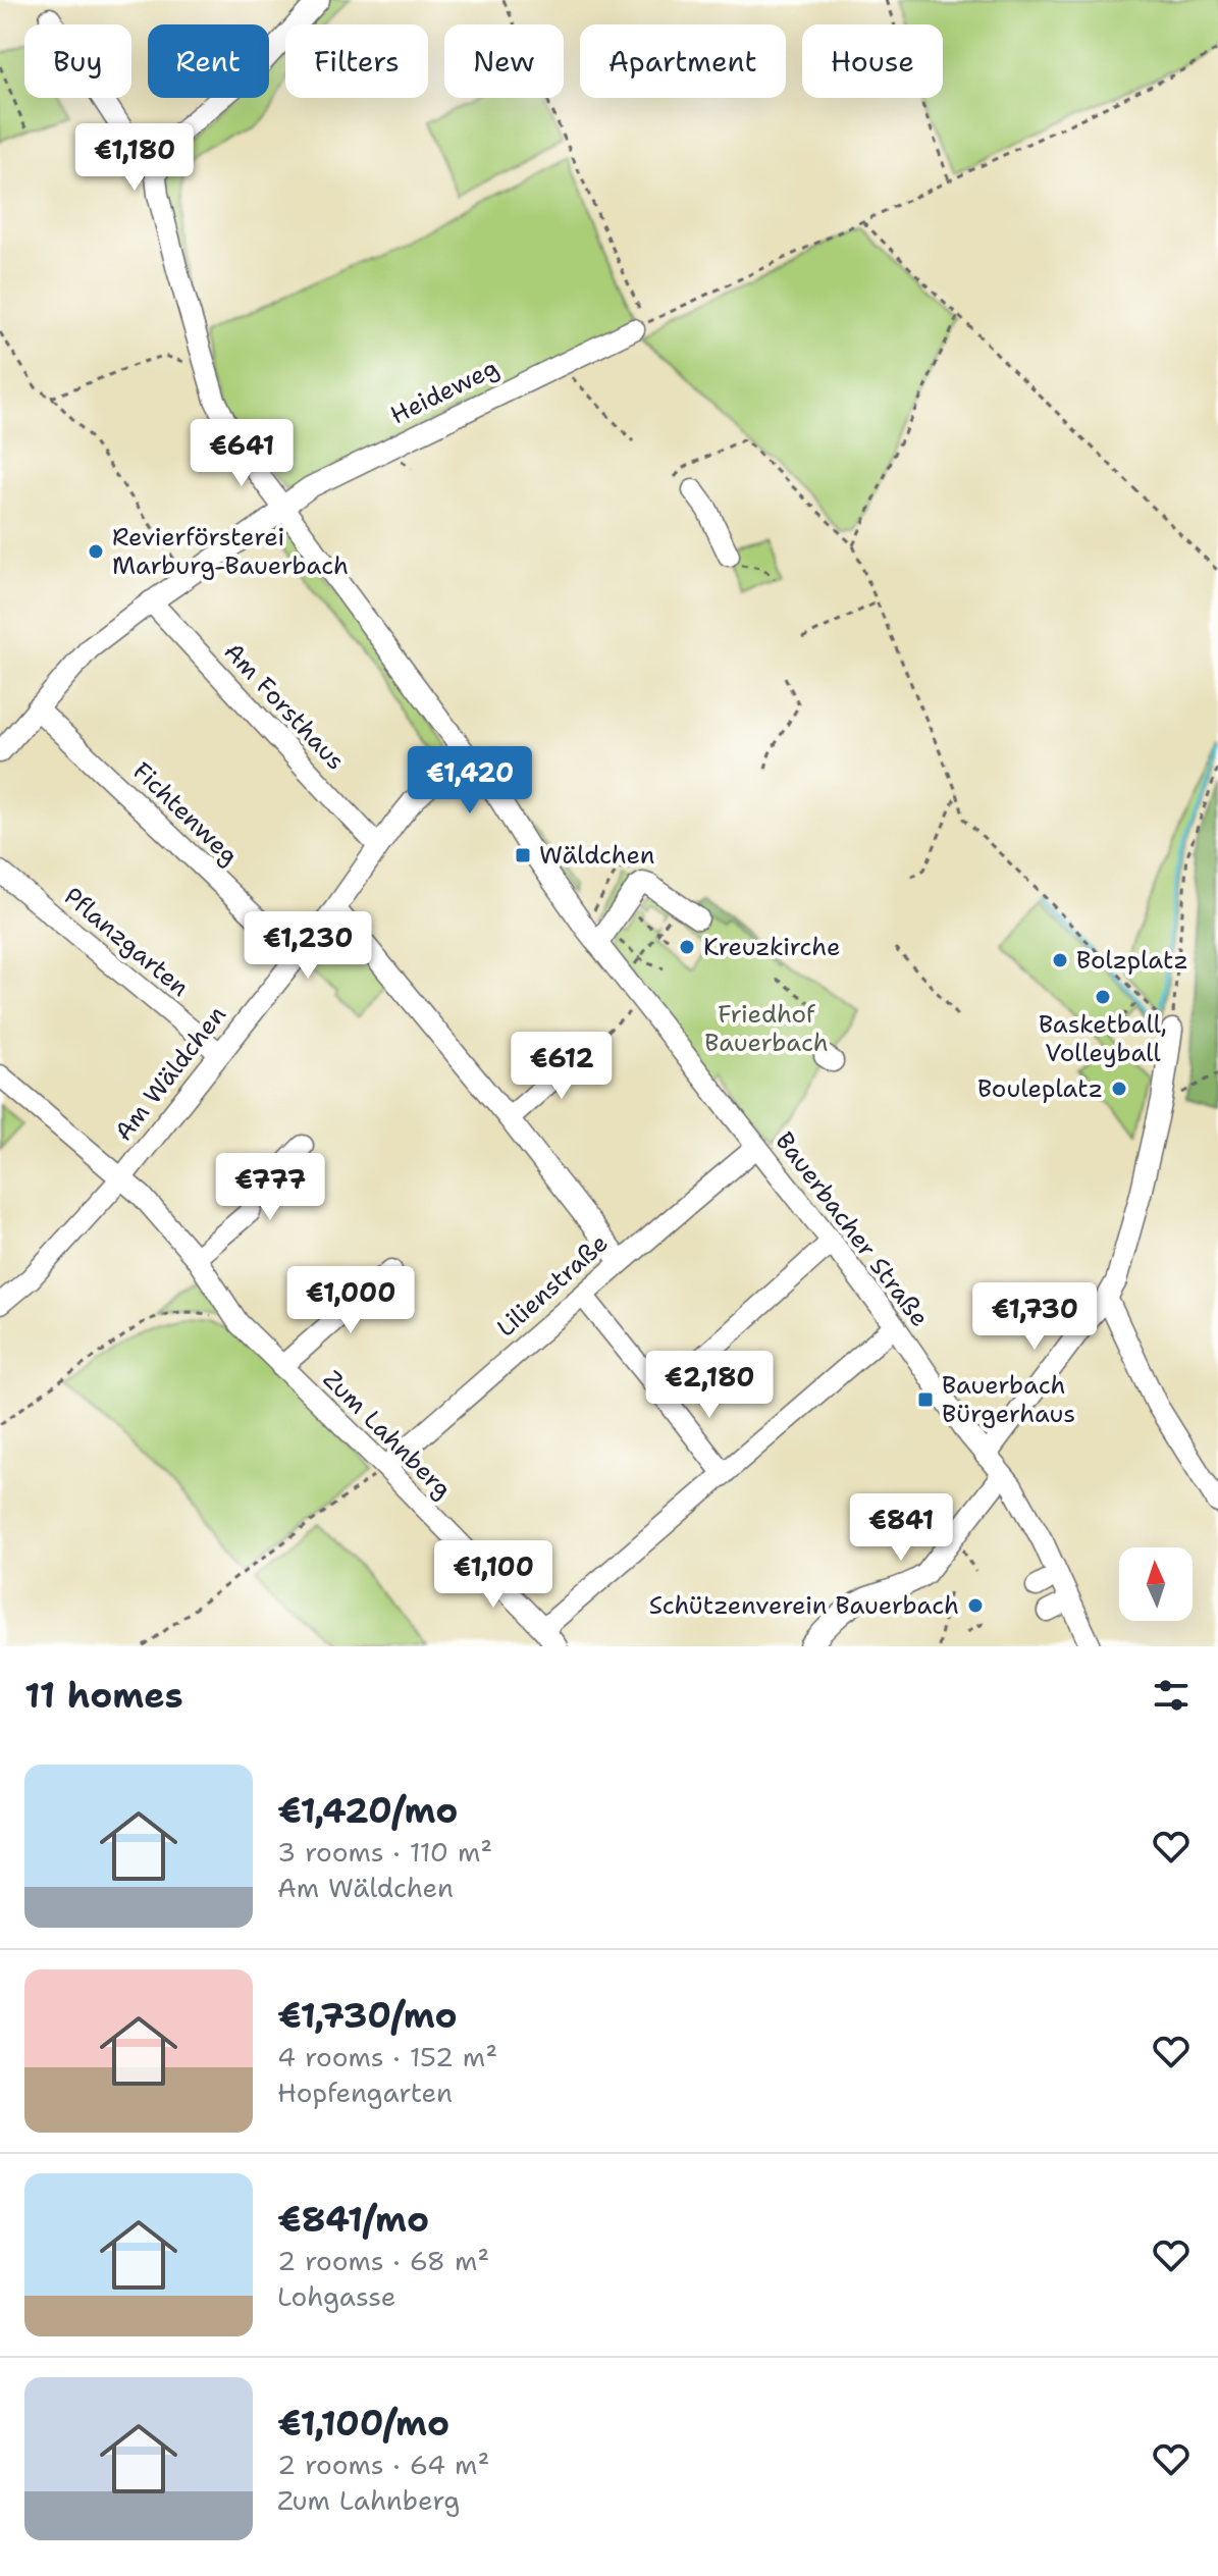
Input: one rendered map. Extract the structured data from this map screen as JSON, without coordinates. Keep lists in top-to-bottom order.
{
  "streets": {
    "street": [
      "Heideweg",
      "Am Forsthaus",
      "Fichtenweg",
      "Pflanzgarten",
      "Am Wäldchen",
      "Bauerbacher Straße",
      "Lilienstraße",
      "Zum Lahnberg"
    ]
  },
  "crossings": [
    ["Am Forsthaus", "Am Wäldchen"],
    ["Fichtenweg", "Am Wäldchen"],
    ["Pflanzgarten", "Am Wäldchen"],
    ["Am Wäldchen", "Bauerbacher Straße"],
    ["Am Wäldchen", "Zum Lahnberg"],
    ["Bauerbacher Straße", "Lilienstraße"],
    ["Lilienstraße", "Zum Lahnberg"]
  ],
  "parks": ["Friedhof Bauerbach"],
  "places": {
    "other": [
      "Revierförsterei Marburg-Bauerbach",
      "Kreuzkirche",
      "Bolzplatz",
      "Basketball, Volleyball",
      "Bouleplatz",
      "Schützenverein Bauerbach"
    ],
    "transit": ["Wäldchen", "Bauerbach Bürgerhaus"]
  },
  "north": "top",
  "page": {
    "chip": [
      "Buy",
      "Rent",
      "Filters",
      "New",
      "Apartment",
      "House"
    ],
    "price": [
      "€1,180",
      "€641",
      "€1,420",
      "€1,230",
      "€612",
      "€777",
      "€1,000",
      "€1,730",
      "€2,180",
      "€841",
      "€1,100"
    ],
    "heading": "11 homes",
    "list": [
      {
        "name": "€1,420/mo",
        "note": "3 rooms · 110 m² · Am Wäldchen"
      },
      {
        "name": "€1,730/mo",
        "note": "4 rooms · 152 m² · Hopfengarten"
      },
      {
        "name": "€841/mo",
        "note": "2 rooms · 68 m² · Lohgasse"
      },
      {
        "name": "€1,100/mo",
        "note": "2 rooms · 64 m² · Zum Lahnberg"
      }
    ]
  }
}
